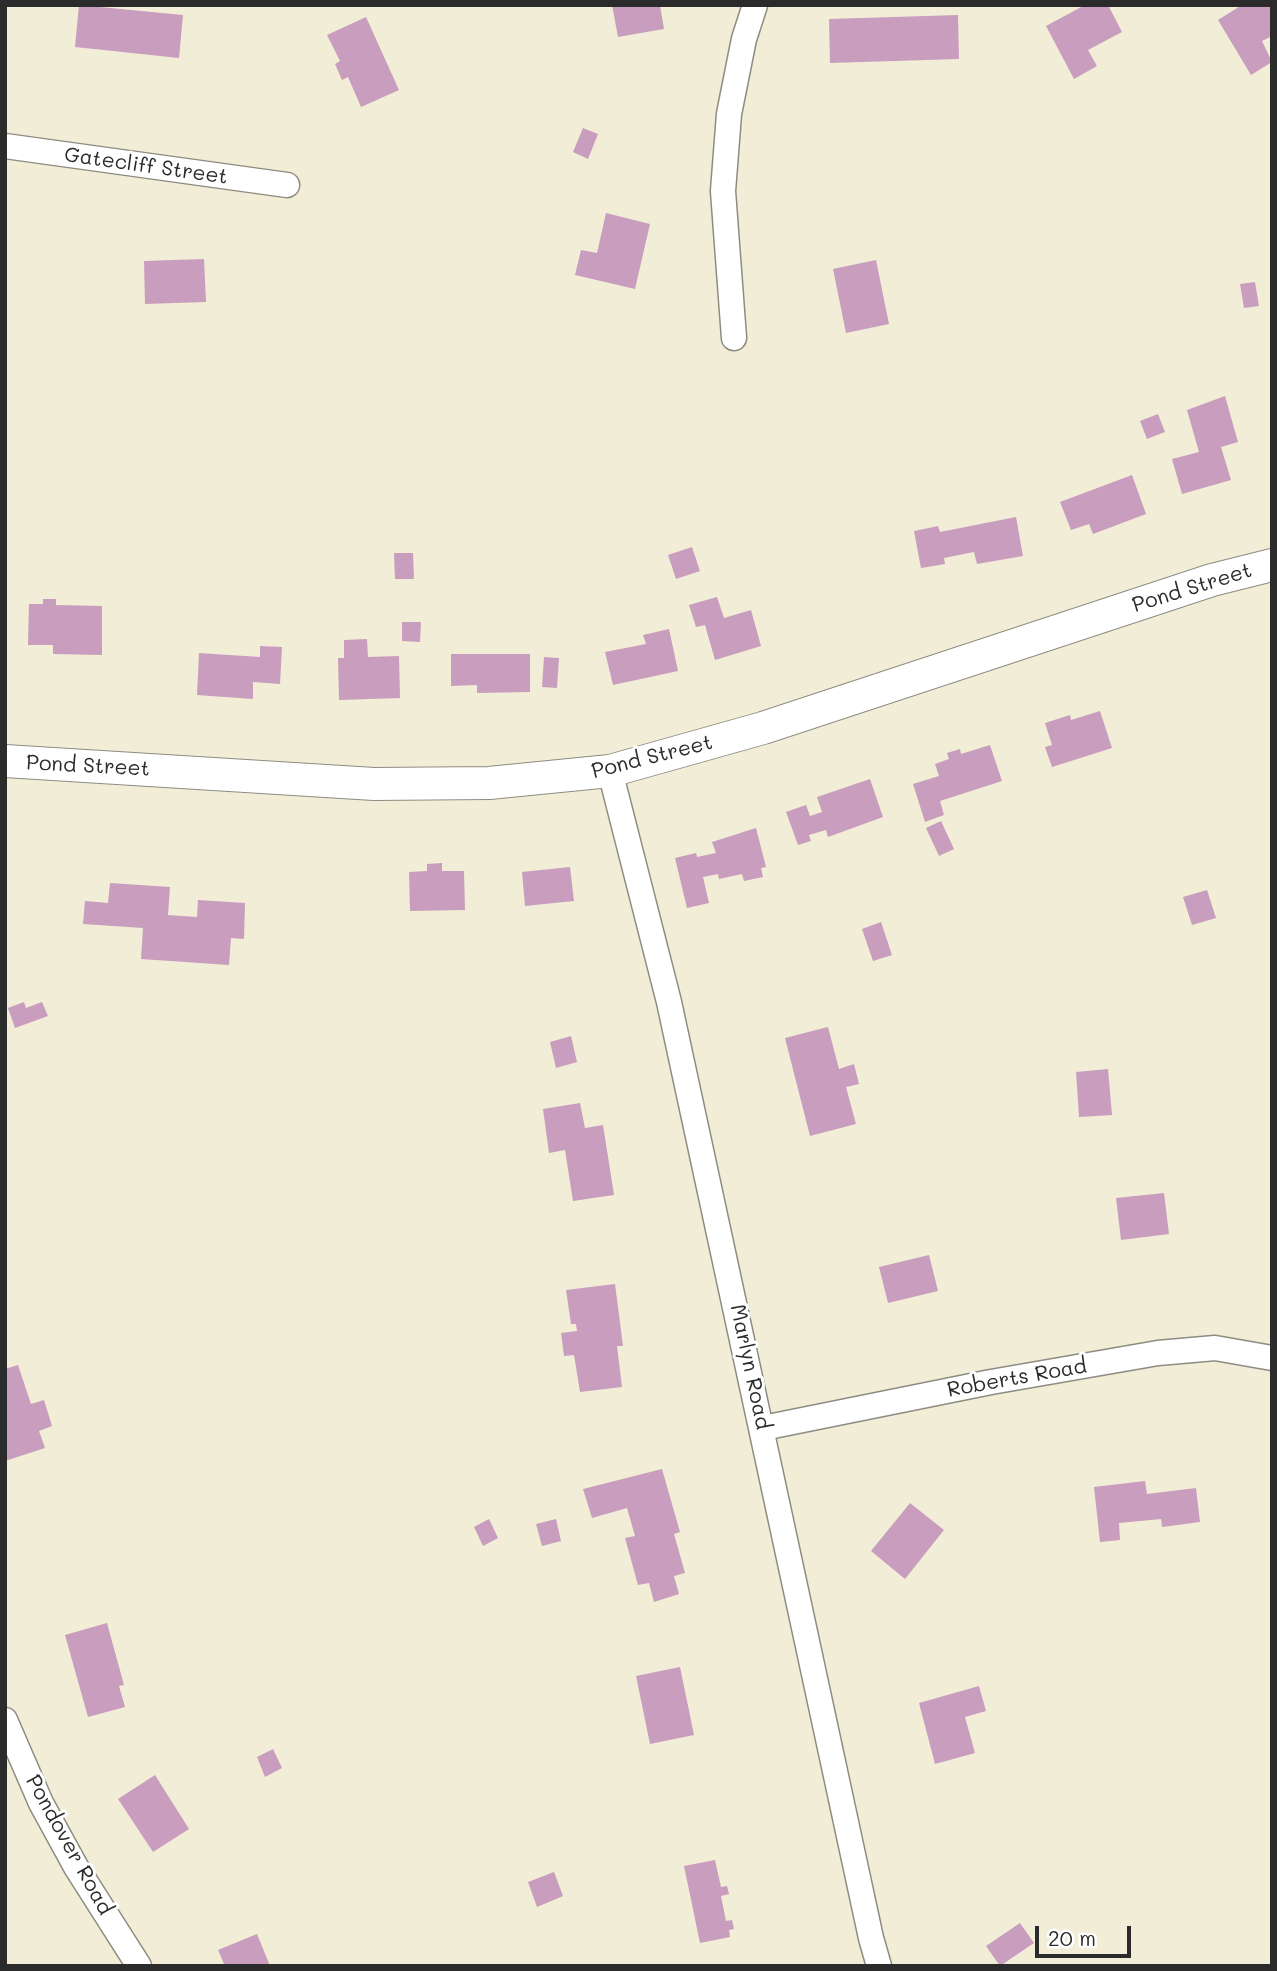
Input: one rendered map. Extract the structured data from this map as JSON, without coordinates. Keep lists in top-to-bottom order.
{
  "streets": {
    "street": [
      "Gatecliff Street",
      "Pond Street",
      "Marlyn Road",
      "Roberts Road",
      "Pondover Road"
    ]
  },
  "crossings": [
    ["Pond Street", "Marlyn Road"],
    ["Marlyn Road", "Roberts Road"]
  ],
  "scale_bar": "20 m"
}
